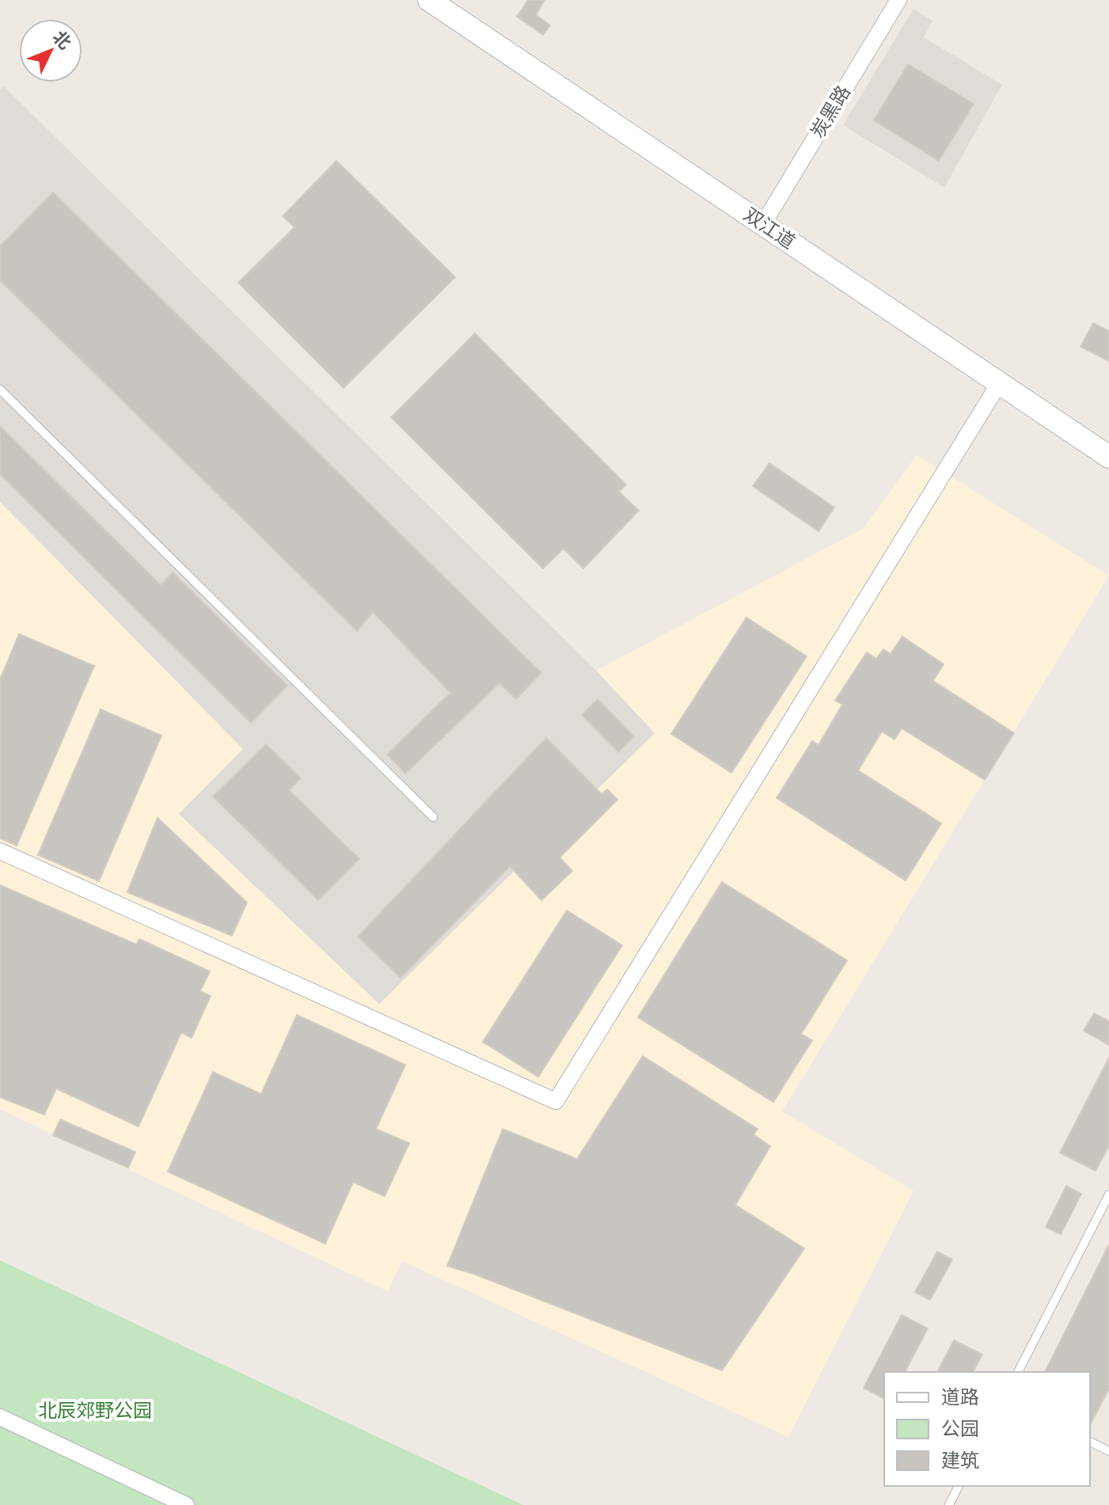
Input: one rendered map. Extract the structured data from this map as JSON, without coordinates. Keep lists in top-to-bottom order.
{
  "streets": {
    "main road": ["双江道"],
    "street": ["炭黑路"]
  },
  "crossings": [
    ["炭黑路", "双江道"]
  ],
  "parks": ["北辰郊野公园"],
  "legend": ["道路", "公园", "建筑"],
  "north": "top right"
}
